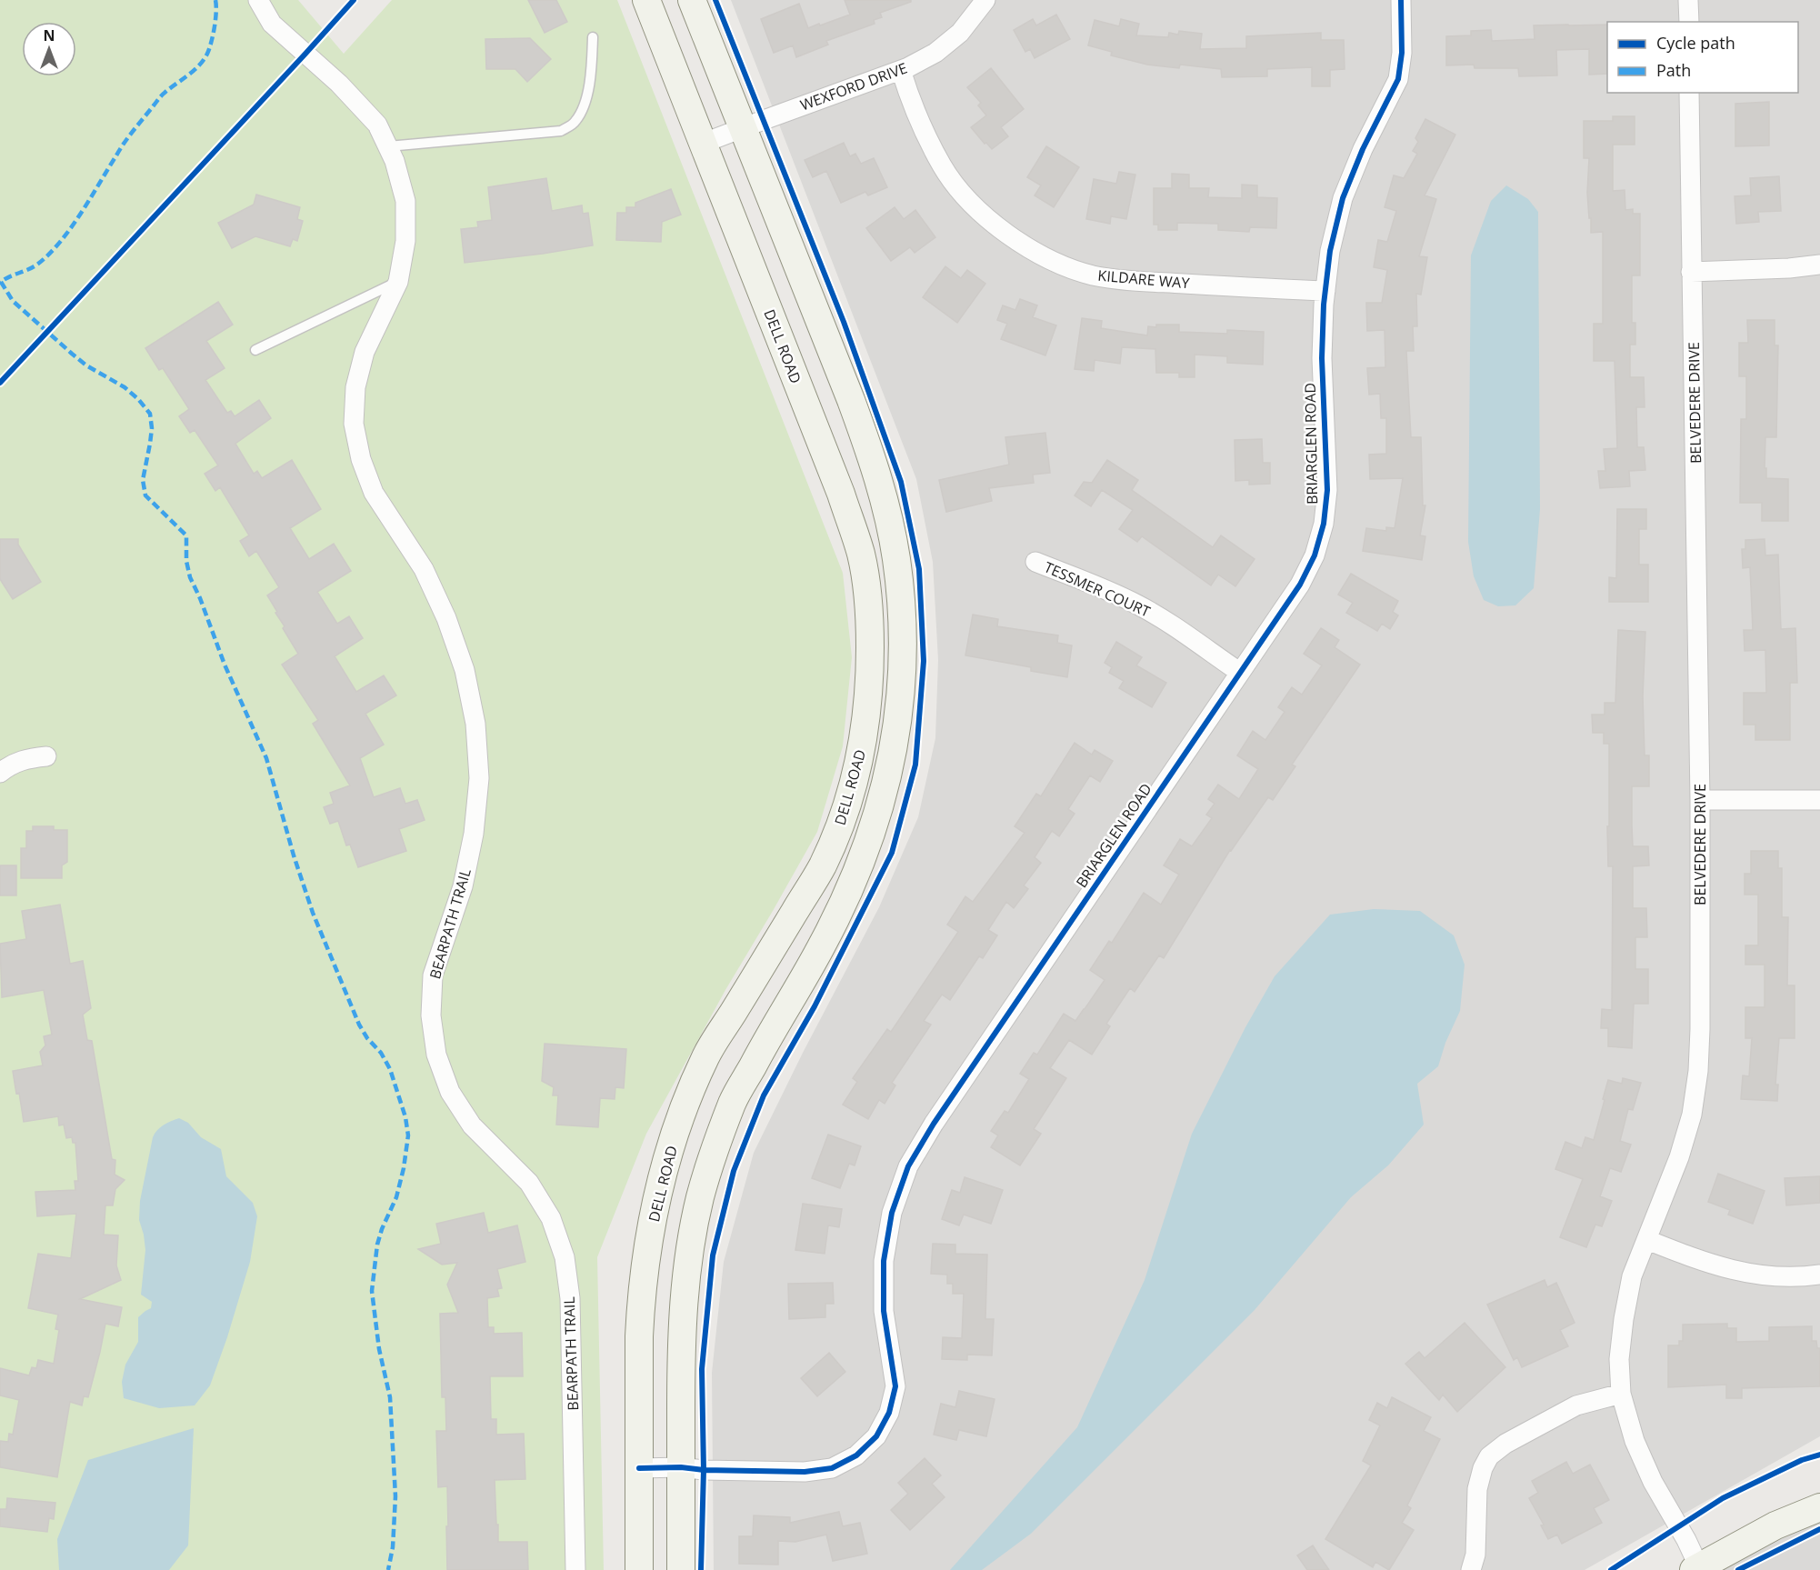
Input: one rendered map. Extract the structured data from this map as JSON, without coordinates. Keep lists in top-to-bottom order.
{
  "streets": {
    "main road": ["DELL ROAD"],
    "street": [
      "WEXFORD DRIVE",
      "KILDARE WAY",
      "BELVEDERE DRIVE",
      "BRIARGLEN ROAD",
      "TESSMER COURT",
      "BEARPATH TRAIL"
    ]
  },
  "crossings": [
    ["WEXFORD DRIVE", "KILDARE WAY"],
    ["WEXFORD DRIVE", "DELL ROAD"],
    ["KILDARE WAY", "BRIARGLEN ROAD"],
    ["DELL ROAD", "BRIARGLEN ROAD"],
    ["BRIARGLEN ROAD", "TESSMER COURT"]
  ],
  "legend": ["Cycle path", "Path"],
  "north": "top"
}
